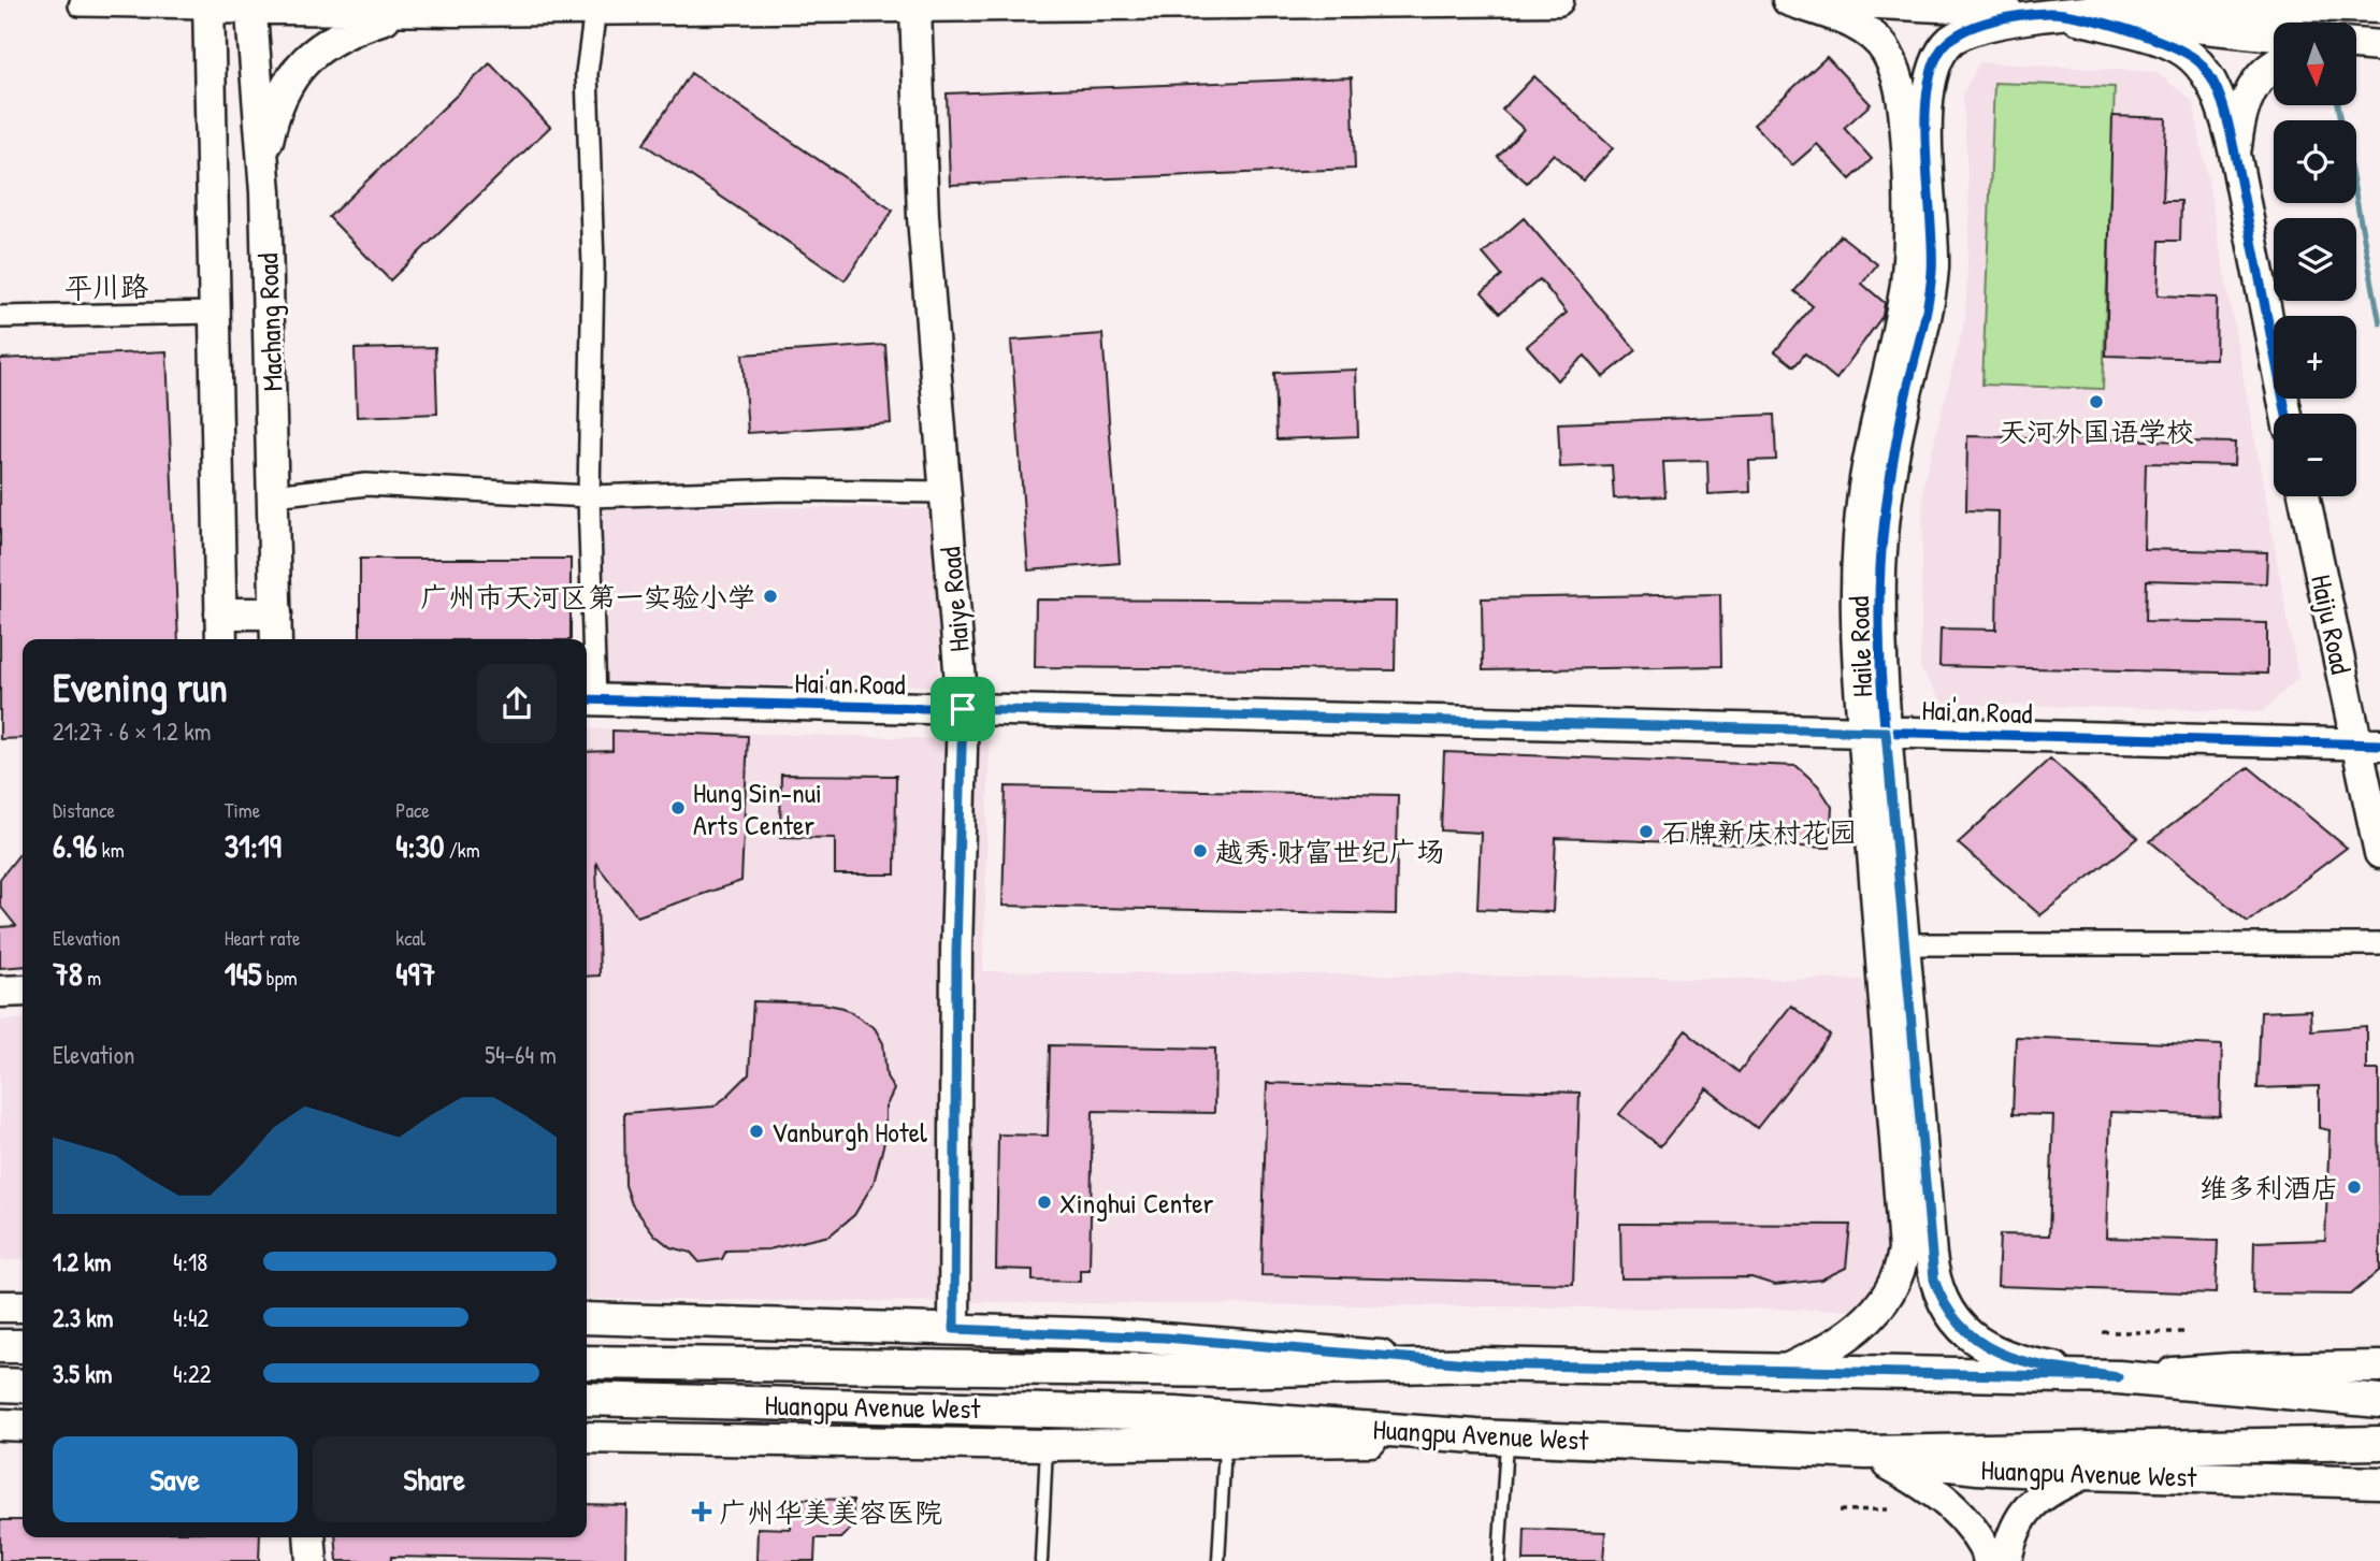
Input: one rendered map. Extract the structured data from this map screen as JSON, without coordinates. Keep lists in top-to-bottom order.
{
  "streets": {
    "main road": ["Huangpu Avenue West"],
    "street": [
      "平川路",
      "Machang Road",
      "Haiye Road",
      "Haiju Road",
      "Haile Road",
      "Hai'an Road"
    ]
  },
  "crossings": [
    ["平川路", "Machang Road"],
    ["Haiye Road", "Hai'an Road"],
    ["Haiju Road", "Hai'an Road"],
    ["Haile Road", "Hai'an Road"],
    ["Haile Road", "Huangpu Avenue West"]
  ],
  "places": {
    "other": [
      "天河外国语学校",
      "广州市天河区第一实验小学",
      "Hung Sin-nui Arts Center",
      "石牌新庆村花园",
      "越秀·财富世纪广场",
      "Vanburgh Hotel",
      "维多利酒店",
      "Xinghui Center"
    ],
    "health": ["广州华美美容医院"]
  },
  "north": "bottom",
  "page": {
    "map_buttons": ["+", "−"],
    "heading": ["Evening run", "21:27 · 6 × 1.2 km"],
    "stats": [
      ["Distance", "6.96 km"],
      ["Time", "31:19"],
      ["Pace", "4:30 /km"],
      ["Elevation", "78 m"],
      ["Heart rate", "145 bpm"],
      ["kcal", "497"]
    ],
    "chart": ["Elevation", "54–64 m"],
    "list": [
      {
        "name": "1.2 km",
        "note": "4:18"
      },
      {
        "name": "2.3 km",
        "note": "4:42"
      },
      {
        "name": "3.5 km",
        "note": "4:22"
      }
    ],
    "buttons": ["Save", "Share"]
  }
}
